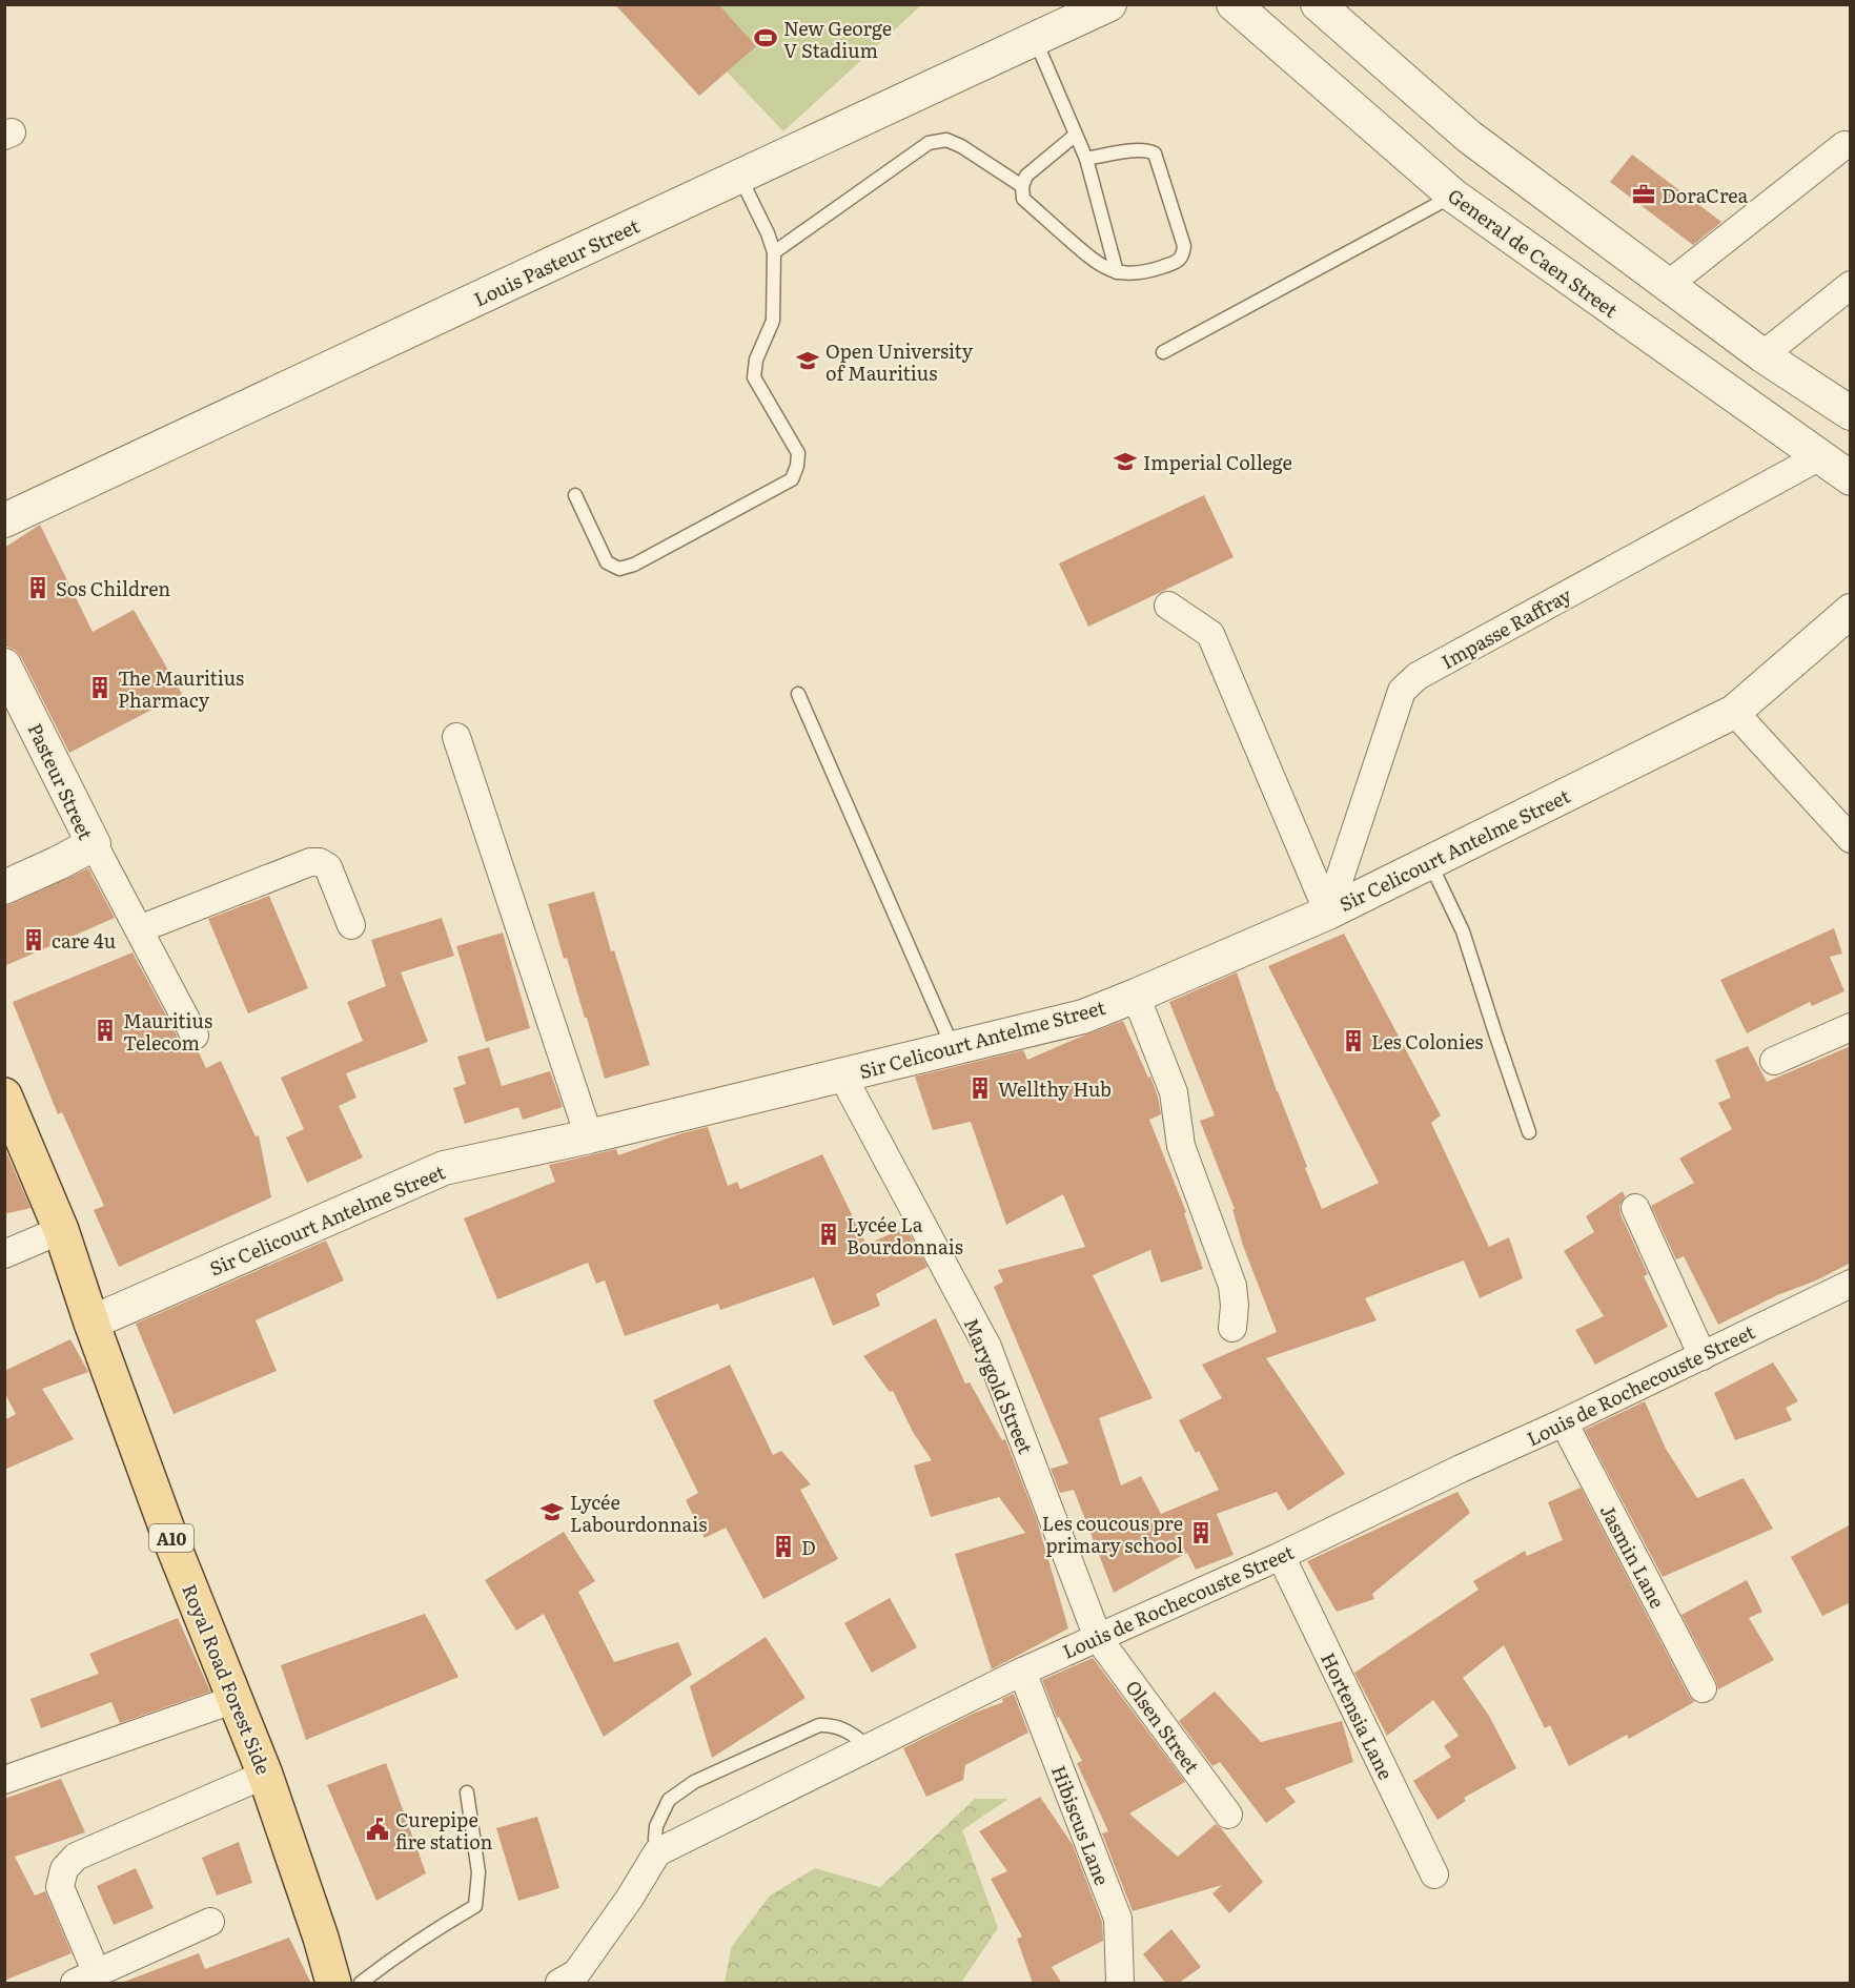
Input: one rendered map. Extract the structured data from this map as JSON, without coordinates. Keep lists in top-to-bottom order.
{
  "streets": {
    "main road": ["A10", "Royal Road Forest Side"],
    "street": [
      "General de Caen Street",
      "Louis Pasteur Street",
      "Impasse Raffray",
      "Pasteur Street",
      "Sir Celicourt Antelme Street",
      "Louis de Rochecouste Street",
      "Marygold Street",
      "Jasmin Lane",
      "Hortensia Lane",
      "Olsen Street",
      "Hibiscus Lane"
    ]
  },
  "crossings": [
    ["General de Caen Street", "Impasse Raffray"],
    ["Impasse Raffray", "Sir Celicourt Antelme Street"],
    ["Sir Celicourt Antelme Street", "Marygold Street"],
    ["Sir Celicourt Antelme Street", "Royal Road Forest Side"],
    ["Louis de Rochecouste Street", "Marygold Street"],
    ["Louis de Rochecouste Street", "Jasmin Lane"],
    ["Louis de Rochecouste Street", "Hortensia Lane"],
    ["Louis de Rochecouste Street", "Olsen Street"],
    ["Louis de Rochecouste Street", "Hibiscus Lane"],
    ["Marygold Street", "Olsen Street"]
  ],
  "places": {
    "sports": ["New George V Stadium"],
    "office": ["DoraCrea"],
    "school or university": ["Open University of Mauritius", "Imperial College", "Lycée Labourdonnais"],
    "building": [
      "Sos Children",
      "The Mauritius Pharmacy",
      "care 4u",
      "Mauritius Telecom",
      "Les Colonies",
      "Wellthy Hub",
      "Lycée La Bourdonnais",
      "Les coucous pre primary school",
      "D"
    ],
    "public building": ["Curepipe fire station"]
  }
}
